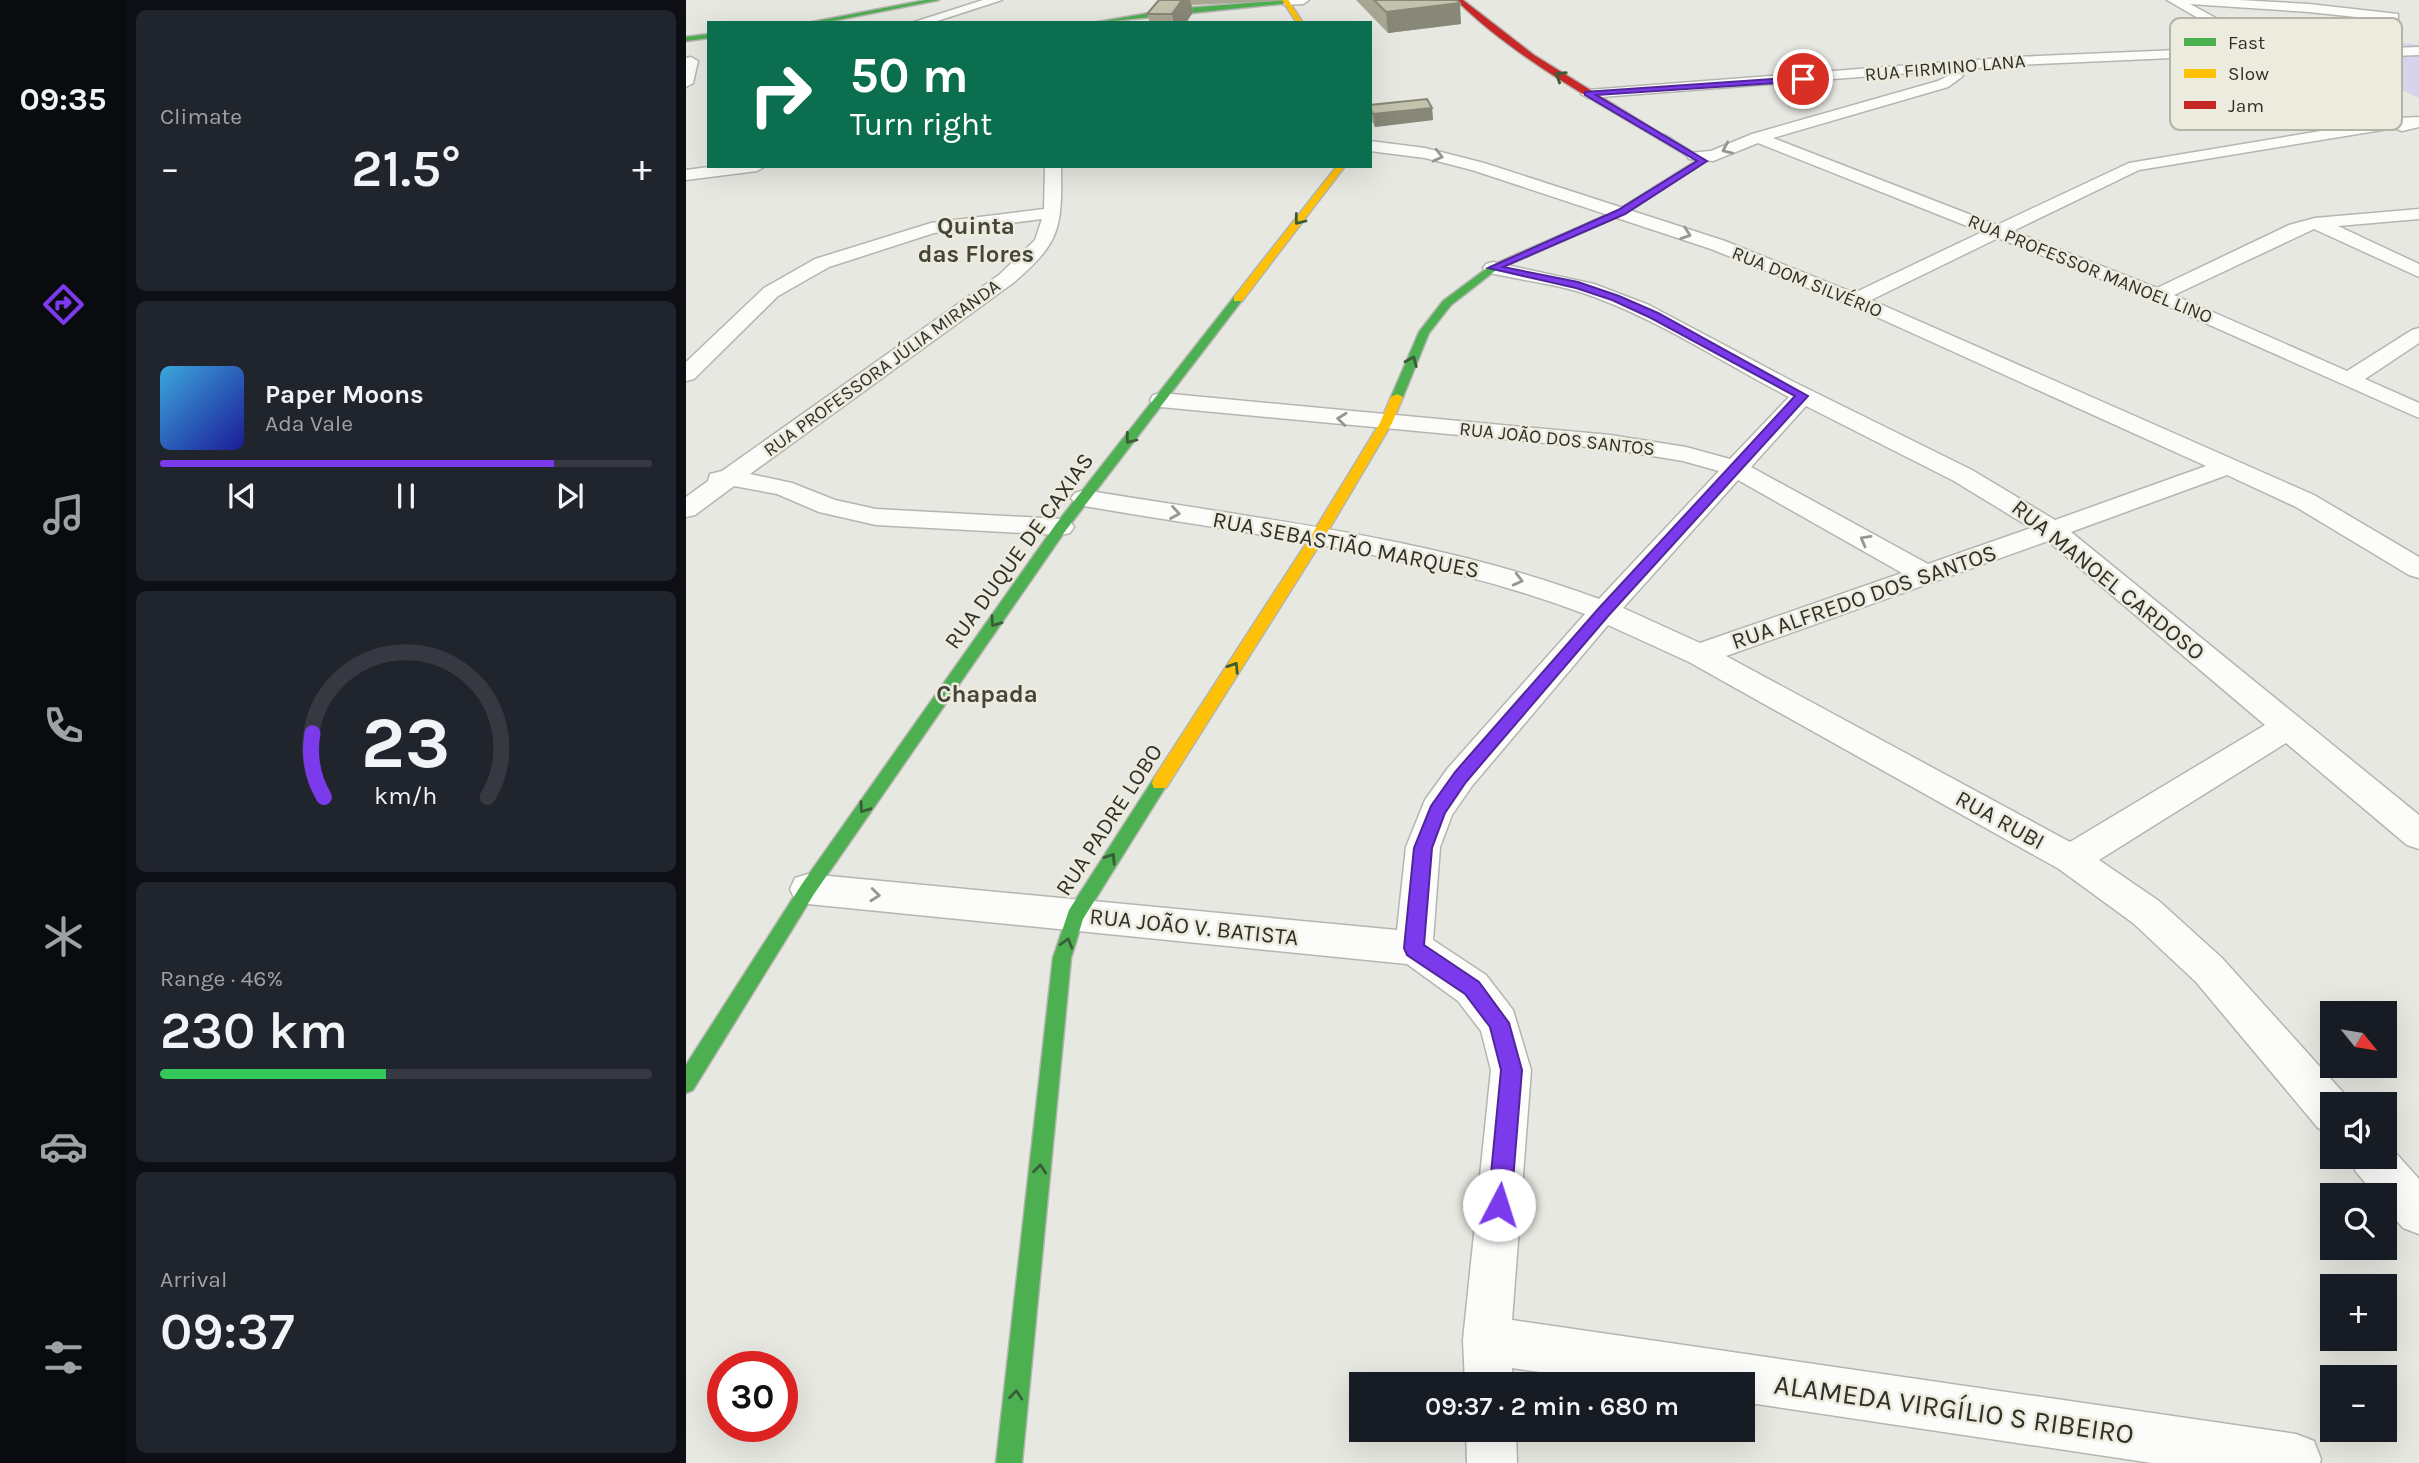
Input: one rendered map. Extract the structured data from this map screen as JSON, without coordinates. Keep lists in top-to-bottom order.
{
  "streets": {
    "main road": ["RUA DUQUE DE CAXIAS", "RUA PADRE LOBO"],
    "street": [
      "RUA FIRMINO LANA",
      "RUA PROFESSOR MANOEL LINO",
      "RUA DOM SILVÉRIO",
      "RUA PROFESSORA JÚLIA MIRANDA",
      "RUA JOÃO DOS SANTOS",
      "RUA SEBASTIÃO MARQUES",
      "RUA MANOEL CARDOSO",
      "RUA ALFREDO DOS SANTOS",
      "RUA RUBI",
      "RUA JOÃO V. BATISTA",
      "ALAMEDA VIRGÍLIO S RIBEIRO"
    ]
  },
  "crossings": [
    ["RUA DOM SILVÉRIO", "RUA ALFREDO DOS SANTOS"],
    ["RUA DOM SILVÉRIO", "RUA PADRE LOBO"],
    ["RUA JOÃO DOS SANTOS", "RUA DUQUE DE CAXIAS"],
    ["RUA JOÃO DOS SANTOS", "RUA ALFREDO DOS SANTOS"],
    ["RUA JOÃO DOS SANTOS", "RUA PADRE LOBO"],
    ["RUA SEBASTIÃO MARQUES", "RUA DUQUE DE CAXIAS"],
    ["RUA SEBASTIÃO MARQUES", "RUA PADRE LOBO"],
    ["RUA SEBASTIÃO MARQUES", "RUA RUBI"],
    ["RUA DUQUE DE CAXIAS", "RUA JOÃO V. BATISTA"],
    ["RUA MANOEL CARDOSO", "RUA ALFREDO DOS SANTOS"],
    ["RUA MANOEL CARDOSO", "RUA PADRE LOBO"],
    ["RUA ALFREDO DOS SANTOS", "RUA RUBI"],
    ["RUA PADRE LOBO", "RUA JOÃO V. BATISTA"]
  ],
  "one_way": [
    "RUA DOM SILVÉRIO",
    "RUA JOÃO DOS SANTOS",
    "RUA SEBASTIÃO MARQUES",
    "RUA DUQUE DE CAXIAS",
    "RUA PADRE LOBO",
    "RUA JOÃO V. BATISTA"
  ],
  "districts": ["Quinta das Flores", "Chapada"],
  "legend": ["Fast", "Slow", "Jam"],
  "north": "bottom right",
  "page": {
    "tabs": "09:35",
    "tile": [
      "Climate",
      ["Range · 46%", "230 km"],
      ["Arrival", "09:37"]
    ],
    "turn": ["50 m", "Turn right"],
    "heat": ["−", "21.5°", "+"],
    "song": ["Paper Moons", "Ada Vale"],
    "map_buttons": ["+", "−"],
    "limit": "30",
    "trip": "09:37 · 2 min · 680 m",
    "gauge": ["23", "km/h"]
  }
}
